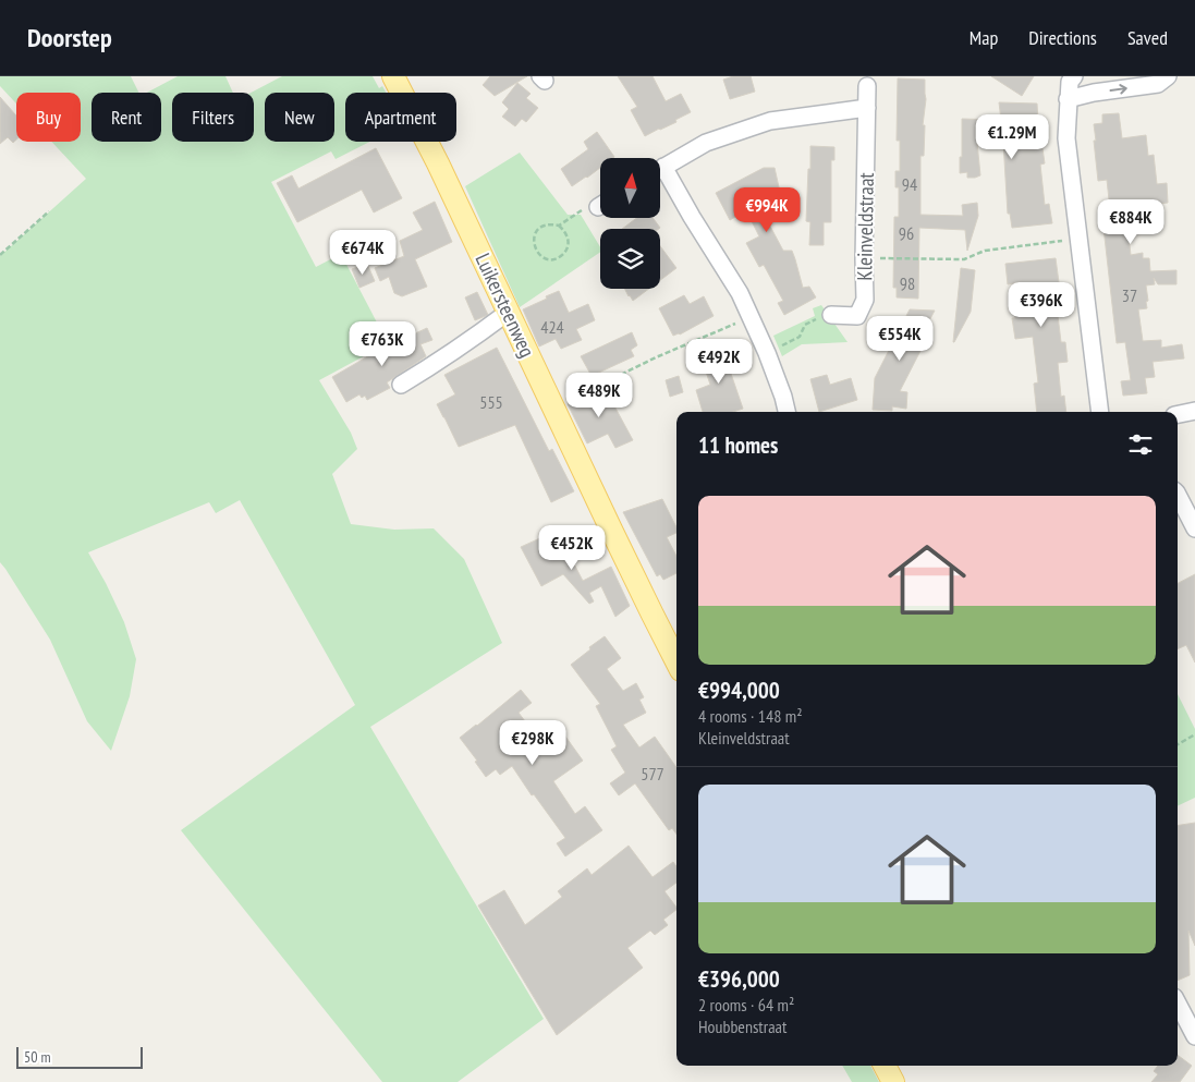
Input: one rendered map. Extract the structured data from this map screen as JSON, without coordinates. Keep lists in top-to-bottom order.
{
  "streets": {
    "main road": ["Luikersteenweg"],
    "street": ["Kleinveldstraat"]
  },
  "house_numbers": [
    "94",
    "96",
    "98",
    "37",
    "424",
    "555",
    "577"
  ],
  "scale_bar": "50 m",
  "north": "top",
  "page": {
    "header": "Doorstep",
    "nav": ["Map", "Directions", "Saved"],
    "chip": [
      "Buy",
      "Rent",
      "Filters",
      "New",
      "Apartment"
    ],
    "price": [
      "€1.29M",
      "€994K",
      "€884K",
      "€674K",
      "€396K",
      "€554K",
      "€763K",
      "€492K",
      "€489K",
      "€452K",
      "€298K"
    ],
    "heading": "11 homes",
    "list": [
      {
        "name": "€994,000",
        "note": "4 rooms · 148 m² · Kleinveldstraat"
      },
      {
        "name": "€396,000",
        "note": "2 rooms · 64 m² · Houbbenstraat"
      }
    ],
    "scale": "50 m"
  }
}
